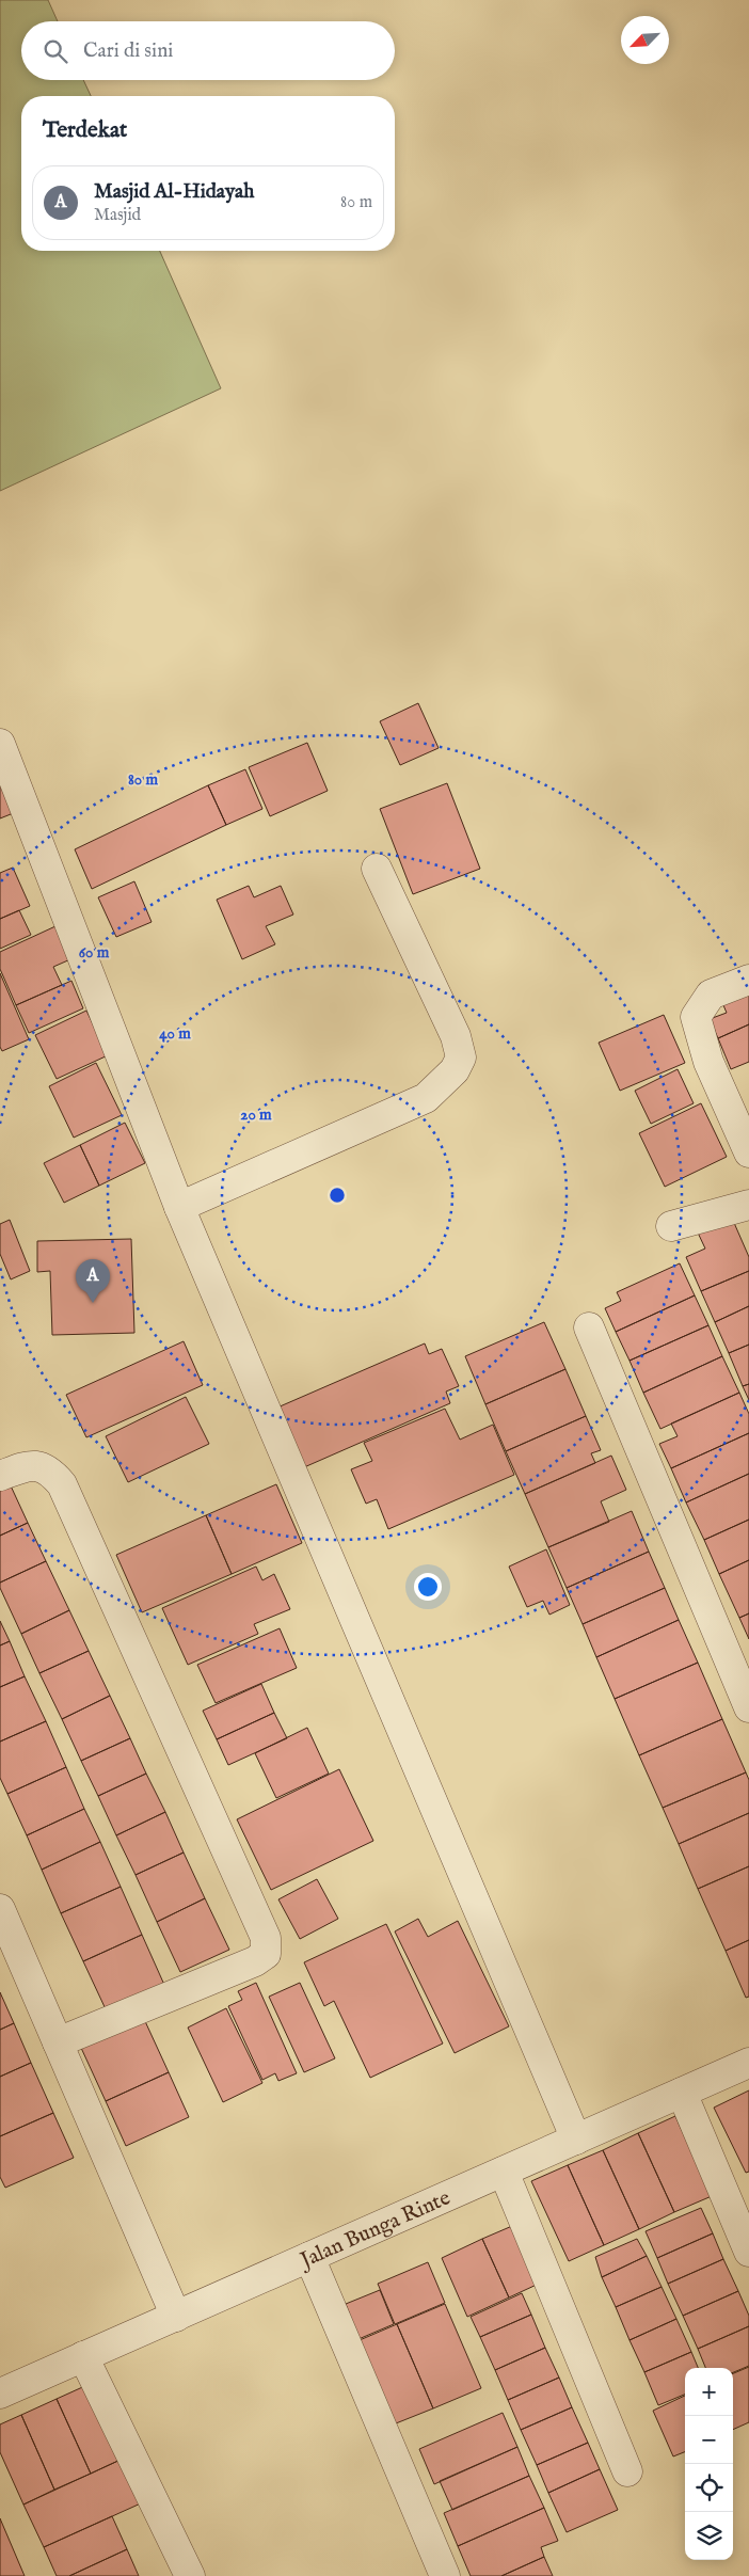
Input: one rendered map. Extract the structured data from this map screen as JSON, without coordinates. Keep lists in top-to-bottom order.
{
  "streets": {
    "street": ["Jalan Bunga Rinte"]
  },
  "north": "bottom left",
  "page": {
    "search": "Cari di sini",
    "heading": "Terdekat",
    "list": [
      {
        "mark": "A",
        "name": "Masjid Al-Hidayah",
        "note": "Masjid",
        "value": "80 m"
      }
    ],
    "pins": "A",
    "map_buttons": ["+", "−"]
  },
  "rings": [
    "80 m",
    "60 m",
    "40 m",
    "20 m"
  ]
}
